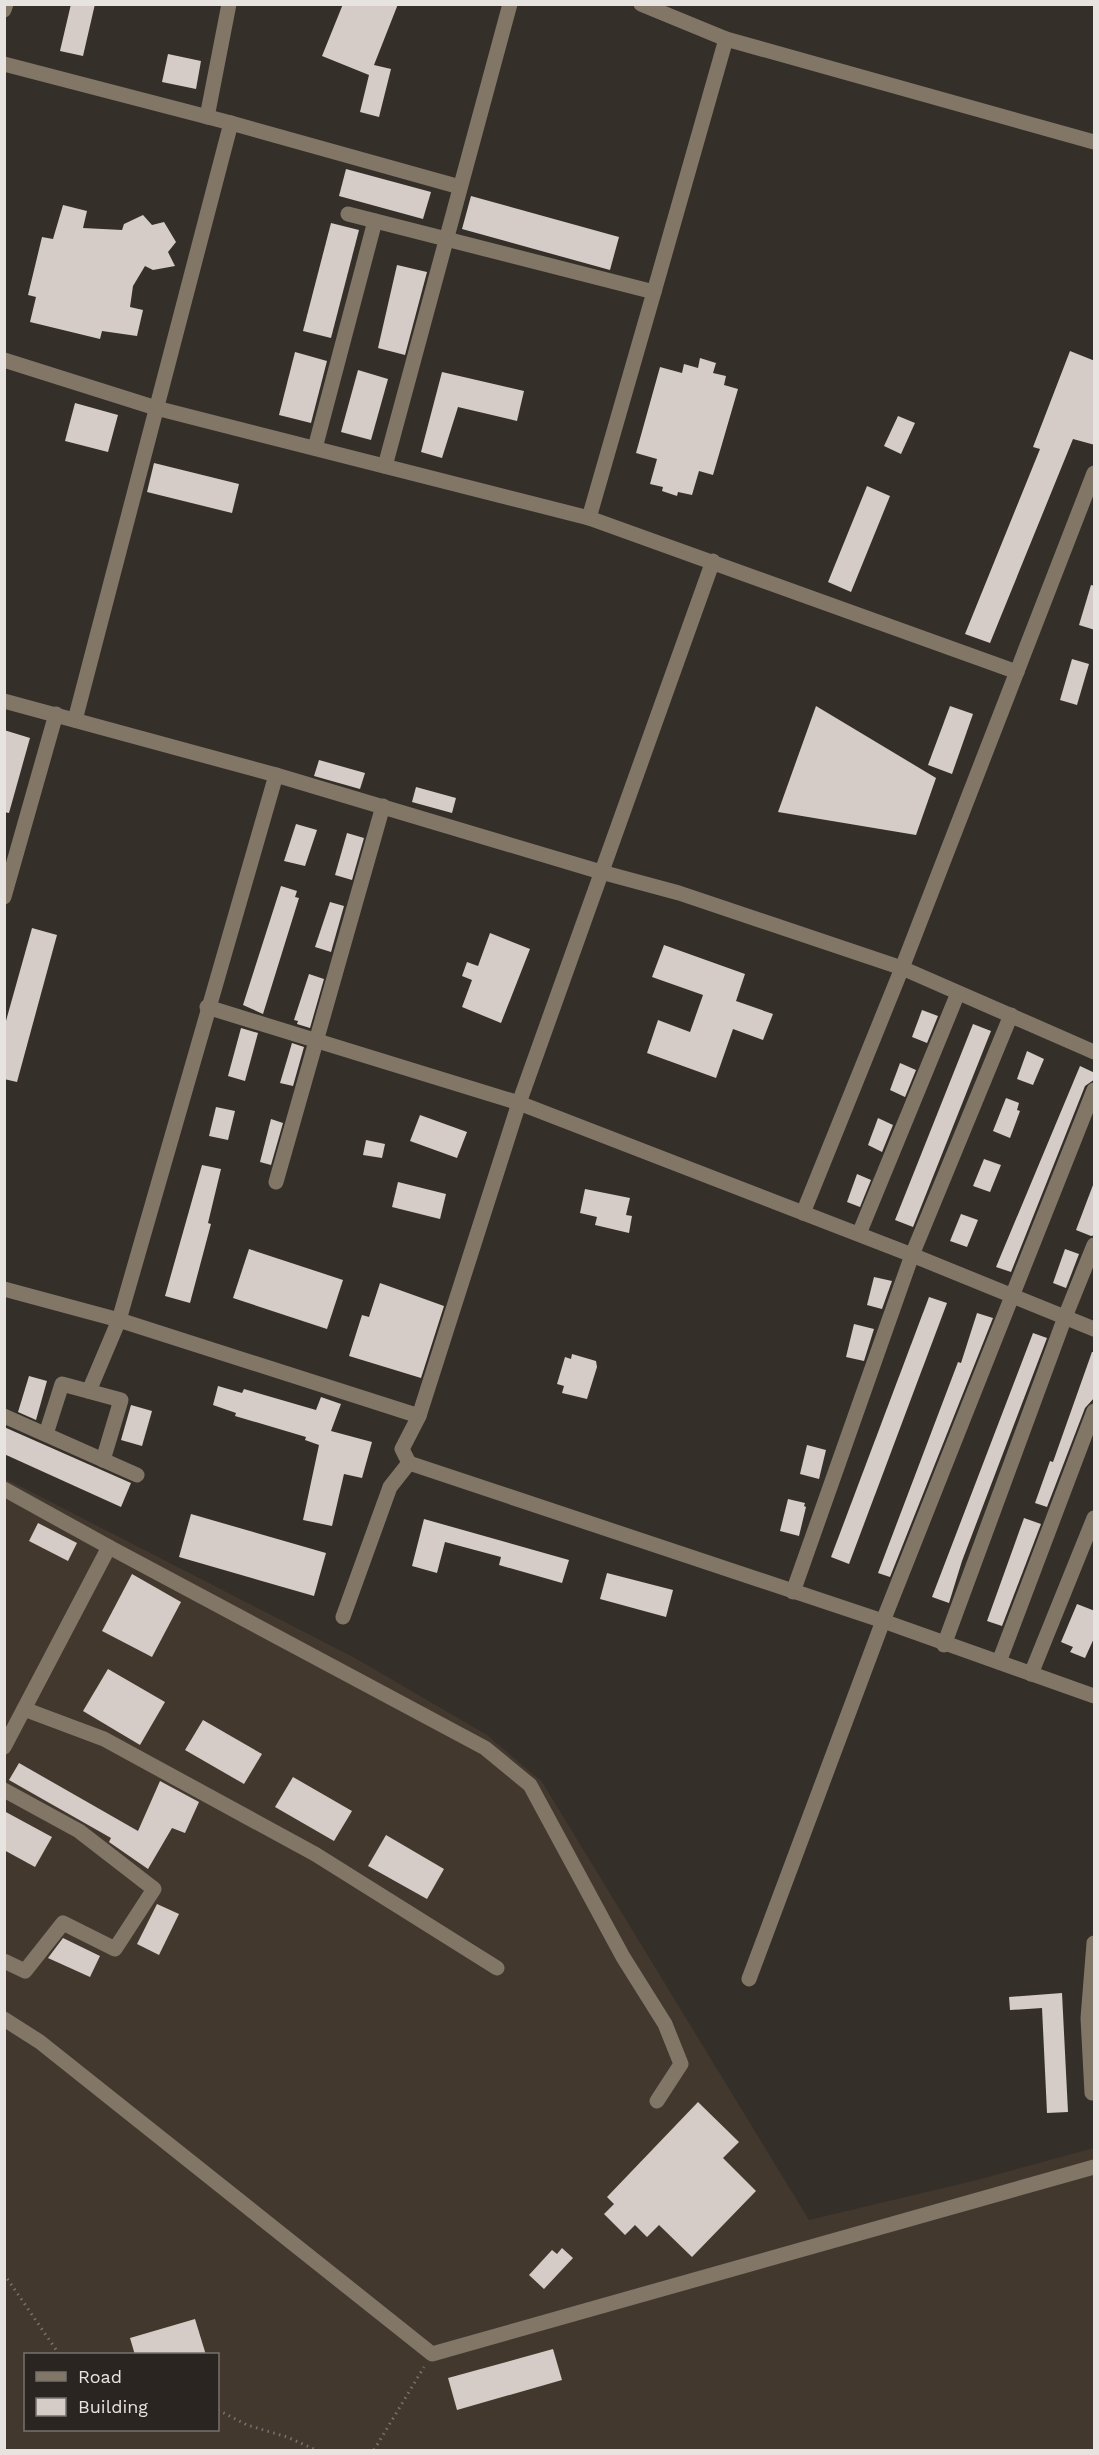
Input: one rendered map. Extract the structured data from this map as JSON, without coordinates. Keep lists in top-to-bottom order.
{
  "legend": ["Road", "Building"]
}
